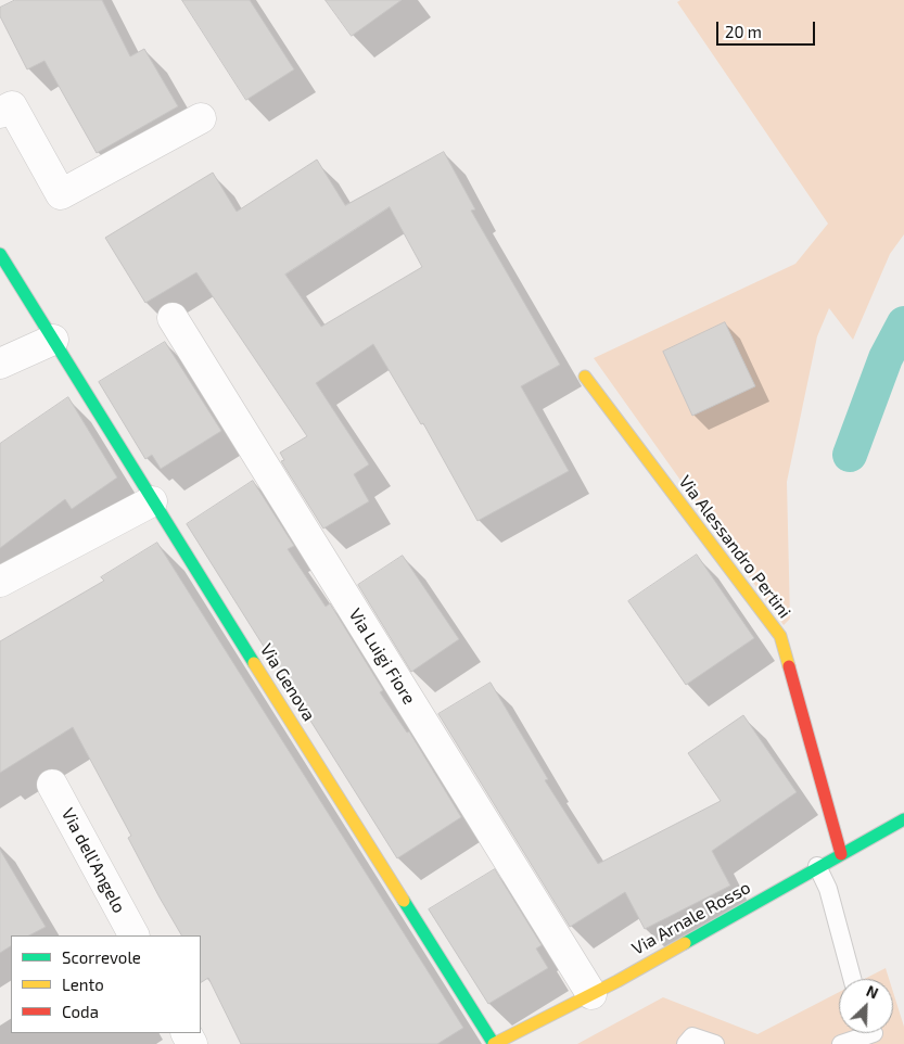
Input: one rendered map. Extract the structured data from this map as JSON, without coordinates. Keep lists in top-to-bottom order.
{
  "streets": {
    "street": [
      "Via Alessandro Pertini",
      "Via Luigi Fiore",
      "Via Genova",
      "Via dell'Angelo",
      "Via Arnale Rosso"
    ]
  },
  "crossings": [
    ["Via Alessandro Pertini", "Via Arnale Rosso"],
    ["Via Luigi Fiore", "Via Arnale Rosso"],
    ["Via Genova", "Via Arnale Rosso"]
  ],
  "legend": ["Scorrevole", "Lento", "Coda"],
  "scale_bar": "20 m",
  "north": "top right"
}
